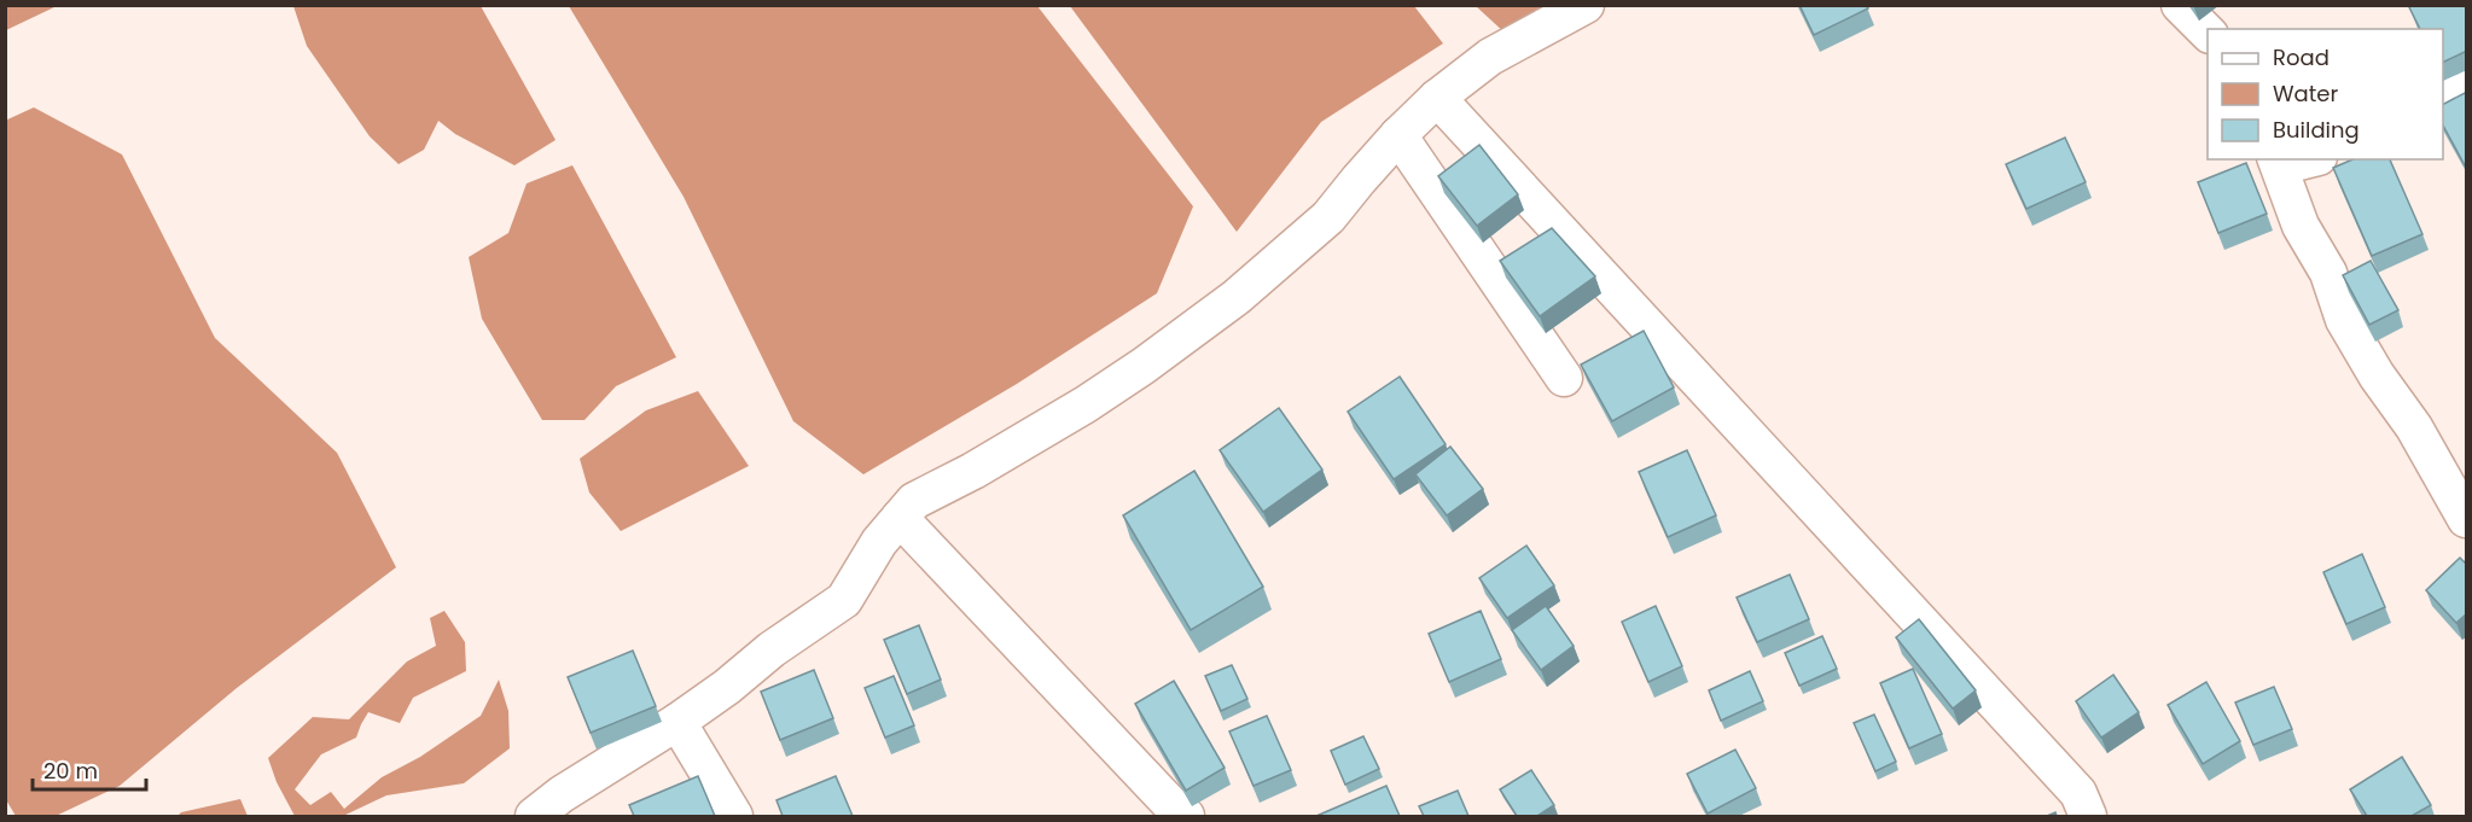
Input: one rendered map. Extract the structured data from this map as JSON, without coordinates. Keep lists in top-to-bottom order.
{
  "legend": ["Road", "Water", "Building"],
  "scale_bar": "20 m"
}
